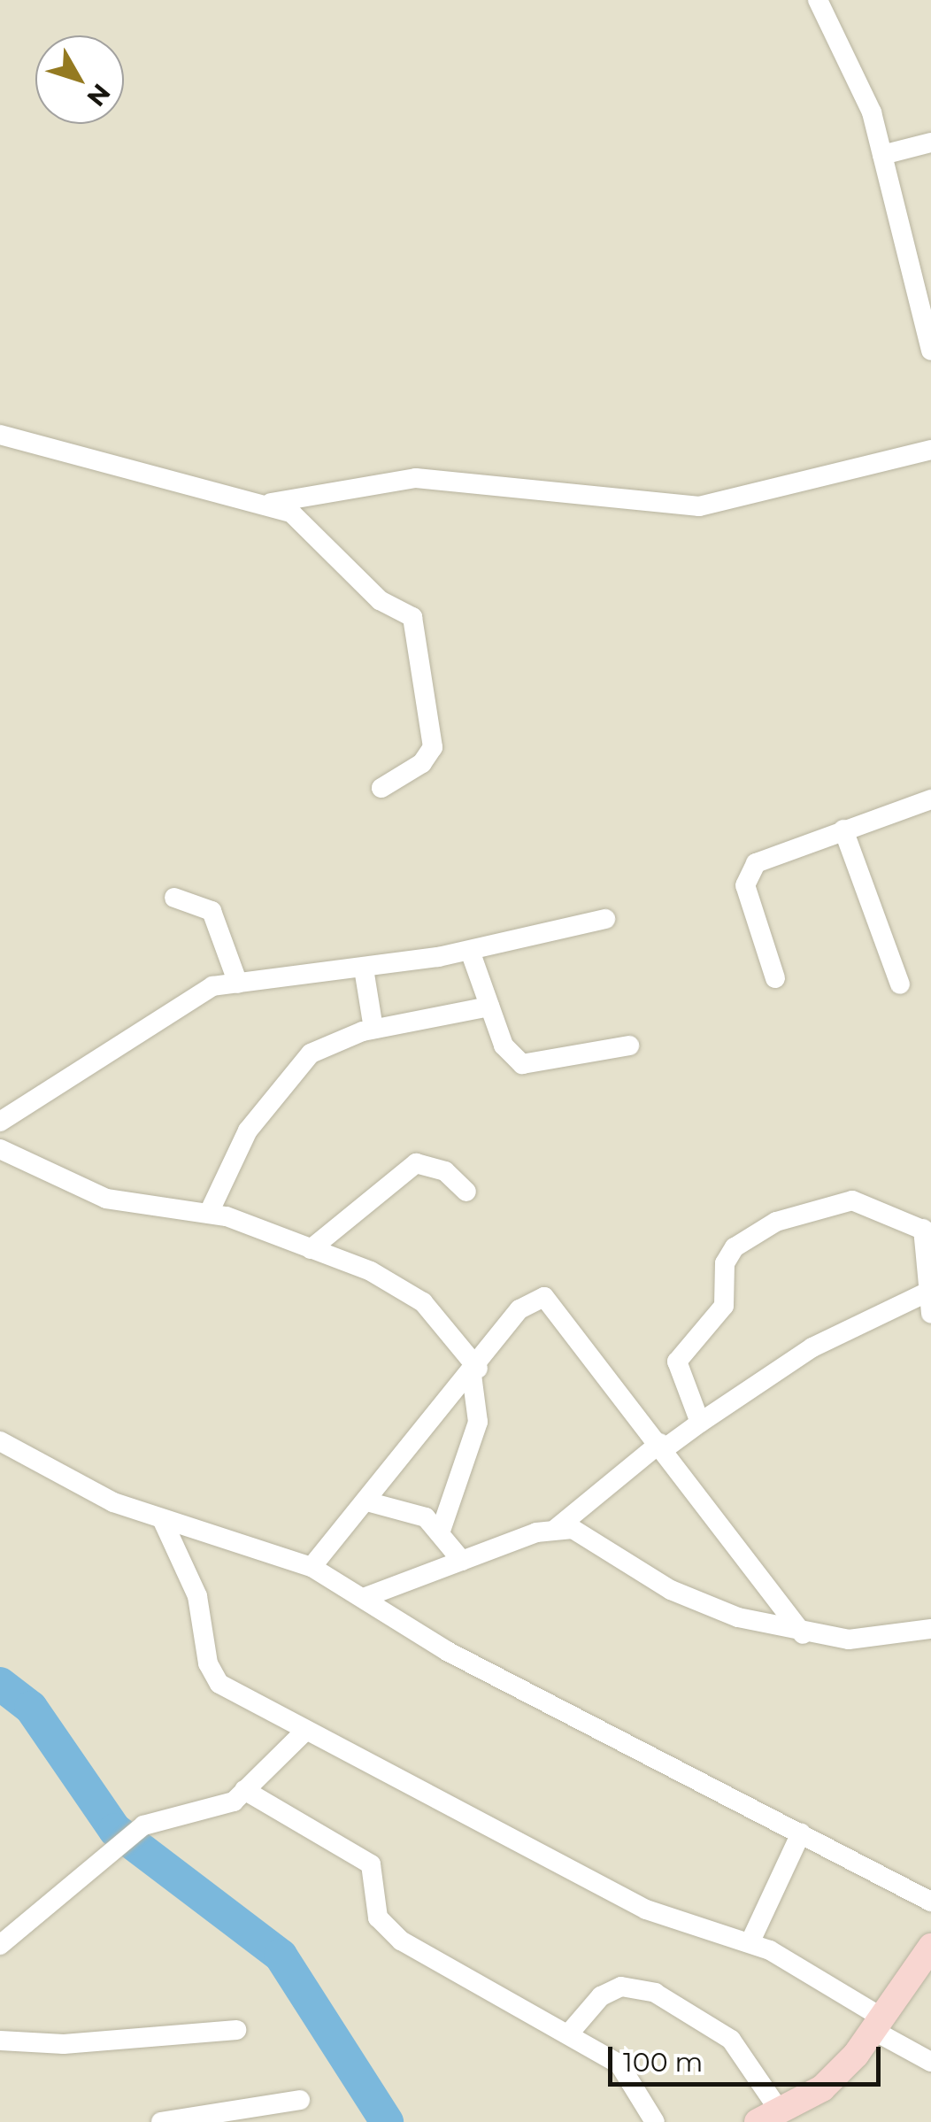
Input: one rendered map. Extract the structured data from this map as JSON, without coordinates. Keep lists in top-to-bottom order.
{
  "scale_bar": "100 m",
  "north": "bottom right"
}
